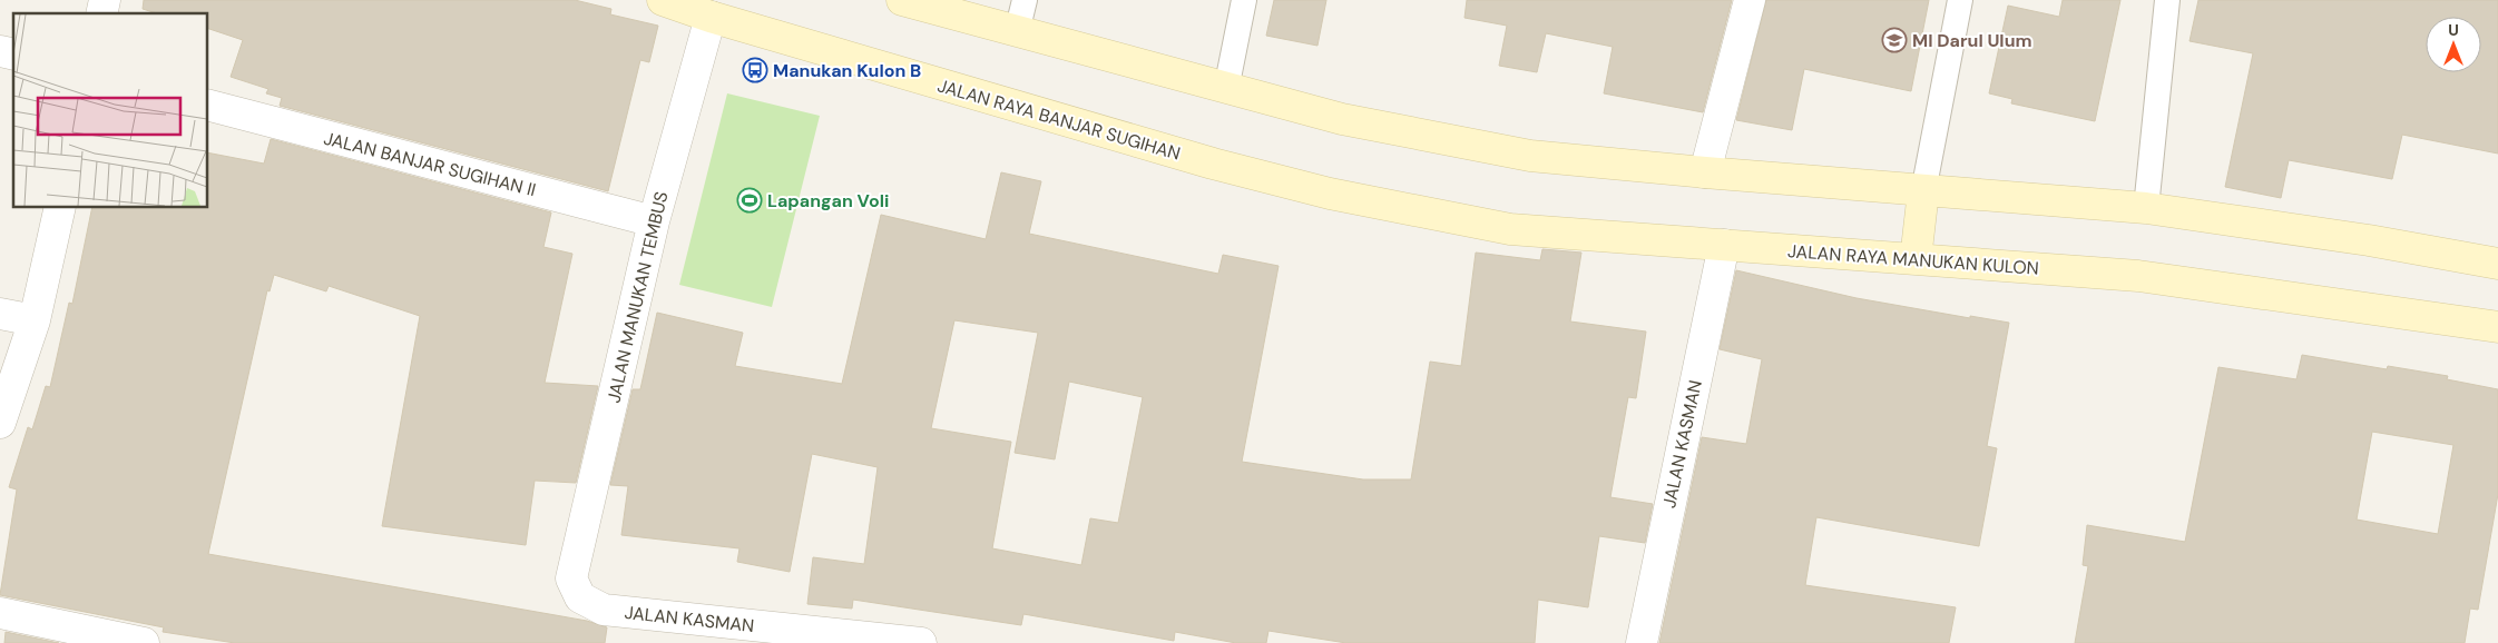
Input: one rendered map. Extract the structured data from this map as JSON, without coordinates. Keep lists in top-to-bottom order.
{
  "streets": {
    "main road": ["JALAN RAYA BANJAR SUGIHAN", "JALAN RAYA MANUKAN KULON"],
    "street": ["JALAN BANJAR SUGIHAN II", "JALAN MANUKAN TEMBUS", "JALAN KASMAN"]
  },
  "crossings": [
    ["JALAN RAYA BANJAR SUGIHAN", "JALAN RAYA MANUKAN KULON"],
    ["JALAN RAYA BANJAR SUGIHAN", "JALAN MANUKAN TEMBUS"],
    ["JALAN BANJAR SUGIHAN II", "JALAN MANUKAN TEMBUS"],
    ["JALAN RAYA MANUKAN KULON", "JALAN KASMAN"],
    ["JALAN MANUKAN TEMBUS", "JALAN KASMAN"]
  ],
  "places": {
    "school or university": ["MI Darul Ulum"],
    "bus stop": ["Manukan Kulon B"],
    "sports": ["Lapangan Voli"]
  },
  "north": "top"
}
